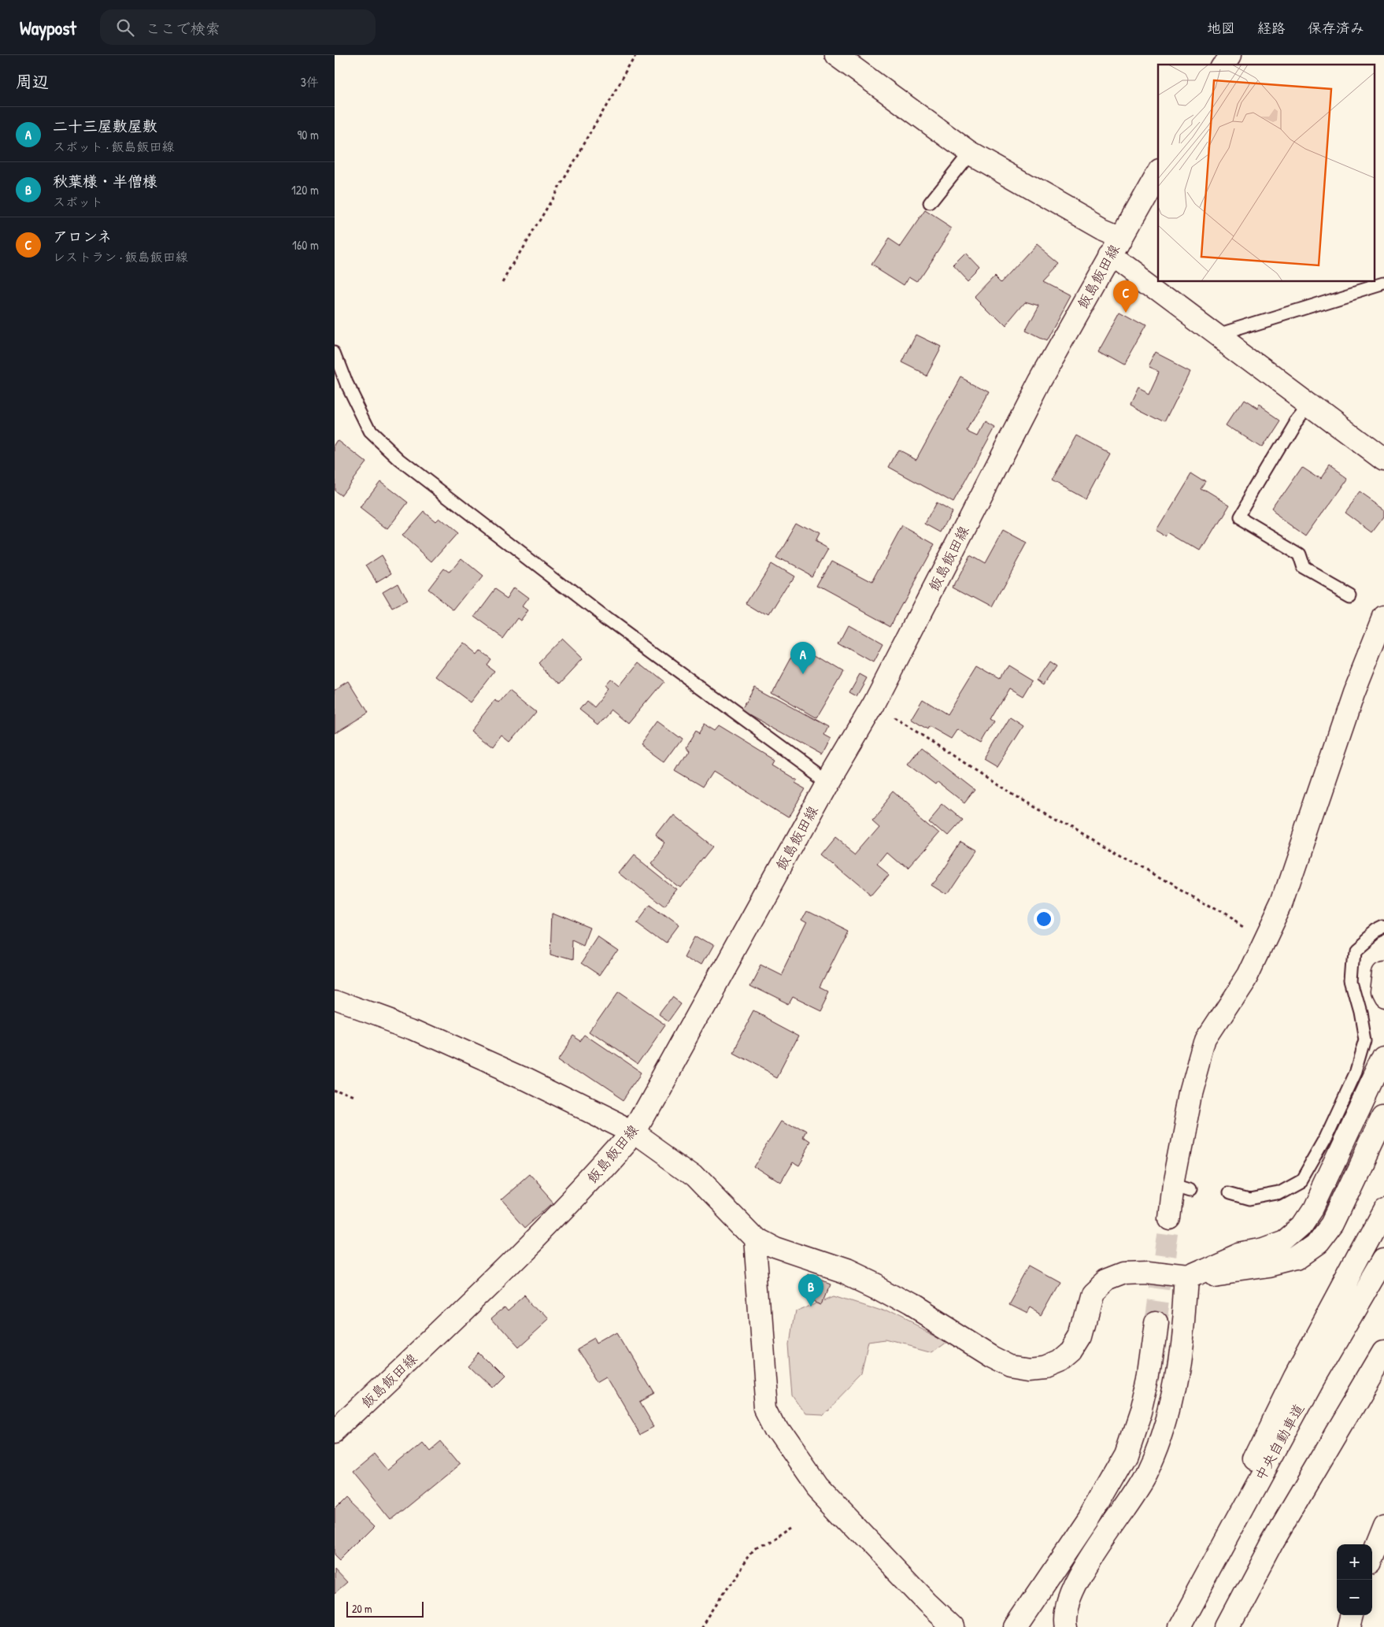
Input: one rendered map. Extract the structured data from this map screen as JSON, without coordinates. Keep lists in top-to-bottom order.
{
  "streets": {
    "main road": ["飯島飯田線", "中央自動車道"]
  },
  "scale_bar": "20 m",
  "page": {
    "header": "Waypost",
    "search": "ここで検索",
    "nav": ["地図", "経路", "保存済み"],
    "heading": ["周辺", "3件"],
    "list": [
      {
        "mark": "A",
        "name": "二十三屋敷屋敷",
        "note": "スポット · 飯島飯田線",
        "value": "90 m"
      },
      {
        "mark": "B",
        "name": "秋葉様・半僧様",
        "note": "スポット",
        "value": "120 m"
      },
      {
        "mark": "C",
        "name": "アロンネ",
        "note": "レストラン · 飯島飯田線",
        "value": "160 m"
      }
    ],
    "pins": ["C", "A", "B"],
    "map_buttons": ["+", "−"],
    "scale": "20 m"
  }
}
